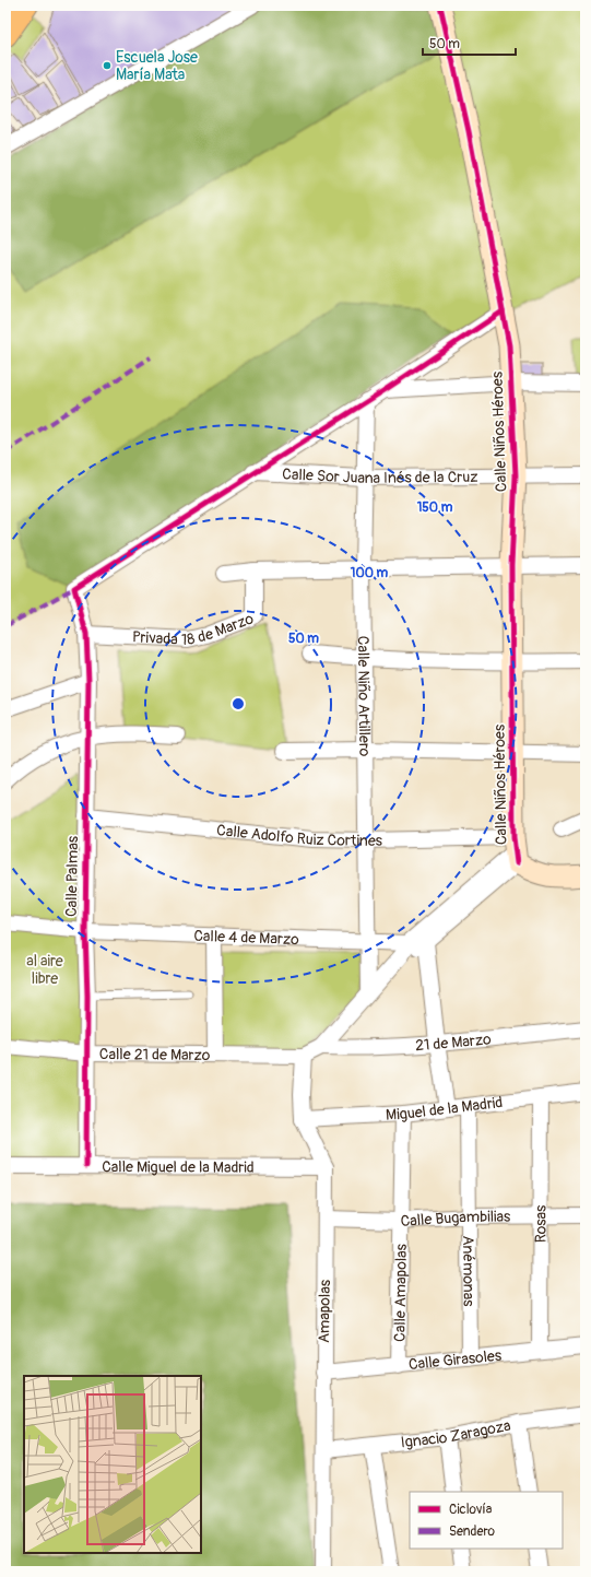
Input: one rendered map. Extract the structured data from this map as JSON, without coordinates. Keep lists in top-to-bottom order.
{
  "streets": {
    "street": [
      "Calle Niños Héroes",
      "Calle Sor Juana Inés de la Cruz",
      "Privada 18 de Marzo",
      "Calle Niño Artillero",
      "Calle Adolfo Ruiz Cortines",
      "Calle Palmas",
      "Calle 4 de Marzo",
      "21 de Marzo",
      "Calle 21 de Marzo",
      "Miguel de la Madrid",
      "Calle Miguel de la Madrid",
      "Calle Bugambilias",
      "Rosas",
      "Anémonas",
      "Calle Amapolas",
      "Amapolas",
      "Calle Girasoles",
      "Ignacio Zaragoza"
    ]
  },
  "crossings": [
    ["Calle Niños Héroes", "Calle Sor Juana Inés de la Cruz"],
    ["Calle Niños Héroes", "Calle Adolfo Ruiz Cortines"],
    ["Calle Sor Juana Inés de la Cruz", "Calle Niño Artillero"],
    ["Calle Sor Juana Inés de la Cruz", "Calle Palmas"],
    ["Privada 18 de Marzo", "Calle Palmas"],
    ["Calle Niño Artillero", "Calle Adolfo Ruiz Cortines"],
    ["Calle Niño Artillero", "Calle 4 de Marzo"],
    ["Calle Adolfo Ruiz Cortines", "Calle Palmas"],
    ["Calle Palmas", "Calle 4 de Marzo"],
    ["Calle Palmas", "Calle 21 de Marzo"],
    ["Calle Palmas", "Calle Miguel de la Madrid"],
    ["Calle 21 de Marzo", "Amapolas"],
    ["Miguel de la Madrid", "Rosas"],
    ["Miguel de la Madrid", "Anémonas"],
    ["Miguel de la Madrid", "Calle Amapolas"],
    ["Miguel de la Madrid", "Amapolas"],
    ["Calle Miguel de la Madrid", "Amapolas"],
    ["Calle Bugambilias", "Rosas"],
    ["Calle Bugambilias", "Anémonas"],
    ["Calle Bugambilias", "Calle Amapolas"],
    ["Calle Bugambilias", "Amapolas"],
    ["Rosas", "Calle Girasoles"],
    ["Anémonas", "Calle Girasoles"],
    ["Calle Amapolas", "Calle Girasoles"],
    ["Amapolas", "Calle Girasoles"],
    ["Amapolas", "Ignacio Zaragoza"]
  ],
  "parks": ["al aire libre"],
  "places": ["Escuela Jose María Mata"],
  "legend": ["Ciclovía", "Sendero"],
  "scale_bar": "50 m",
  "rings": ["150 m", "100 m", "50 m"]
}
